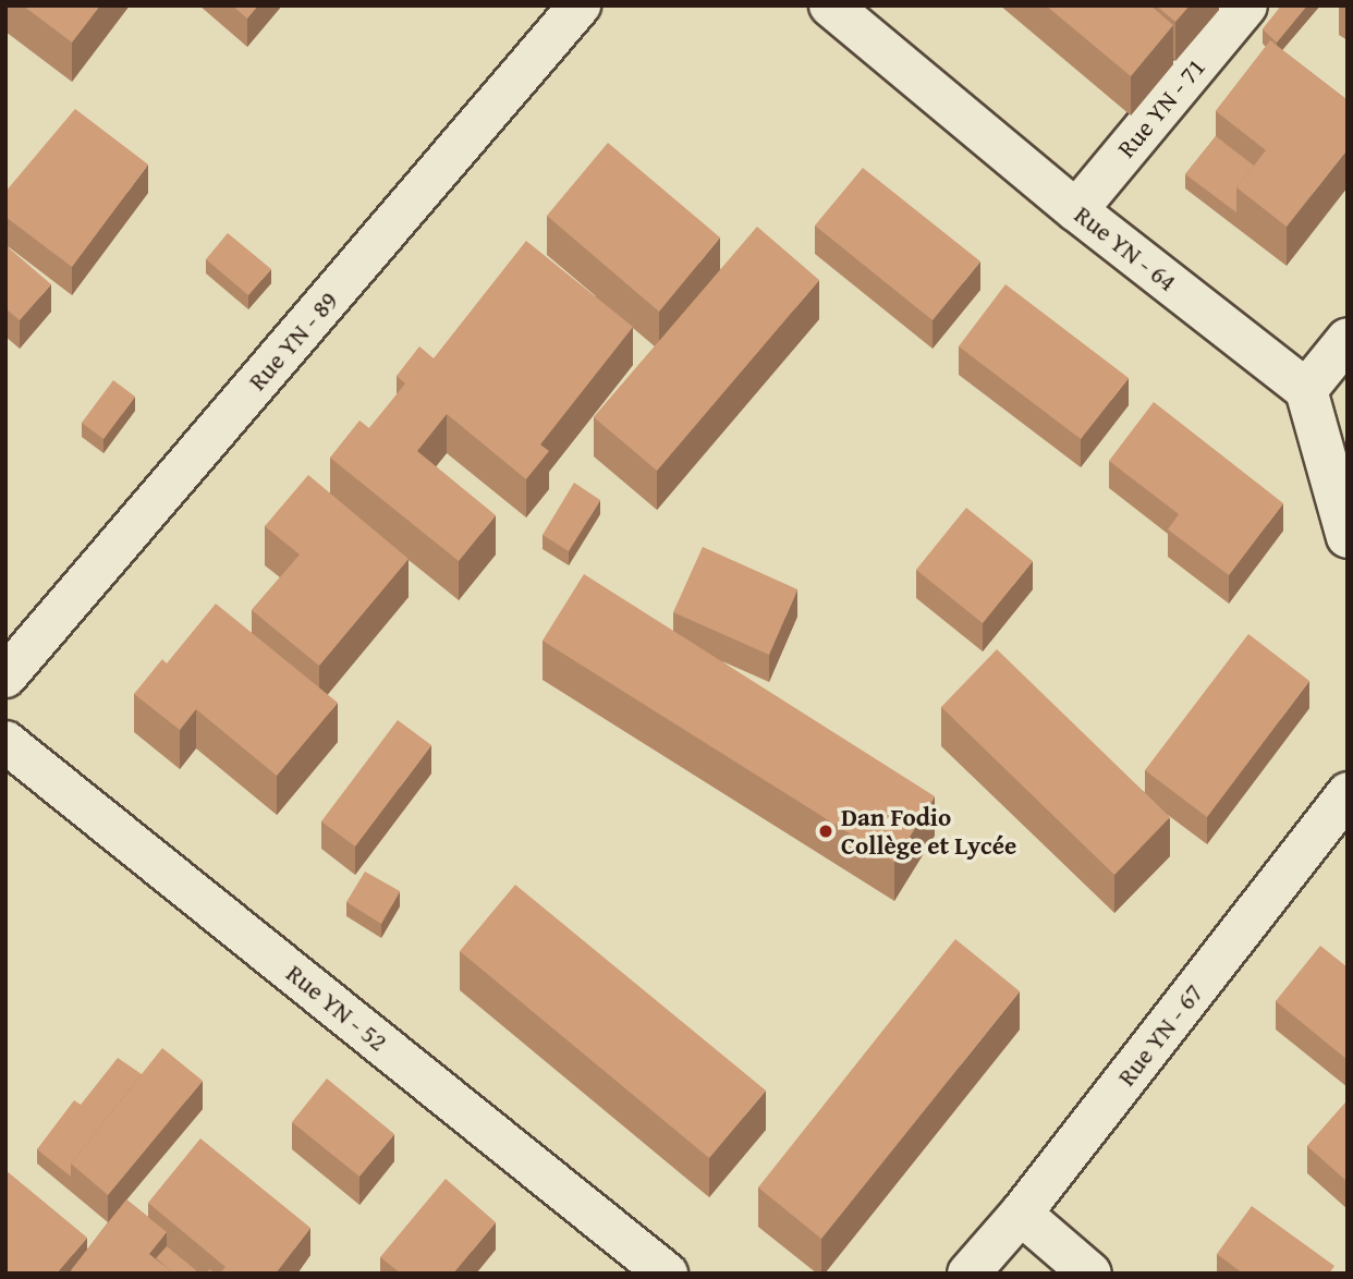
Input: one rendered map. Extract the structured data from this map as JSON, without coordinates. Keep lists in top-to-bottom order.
{
  "streets": {
    "street": [
      "Rue YN - 71",
      "Rue YN - 64",
      "Rue YN - 89",
      "Rue YN - 52",
      "Rue YN - 67"
    ]
  },
  "crossings": [
    ["Rue YN - 71", "Rue YN - 64"]
  ],
  "places": ["Dan Fodio Collège et Lycée"]
}
